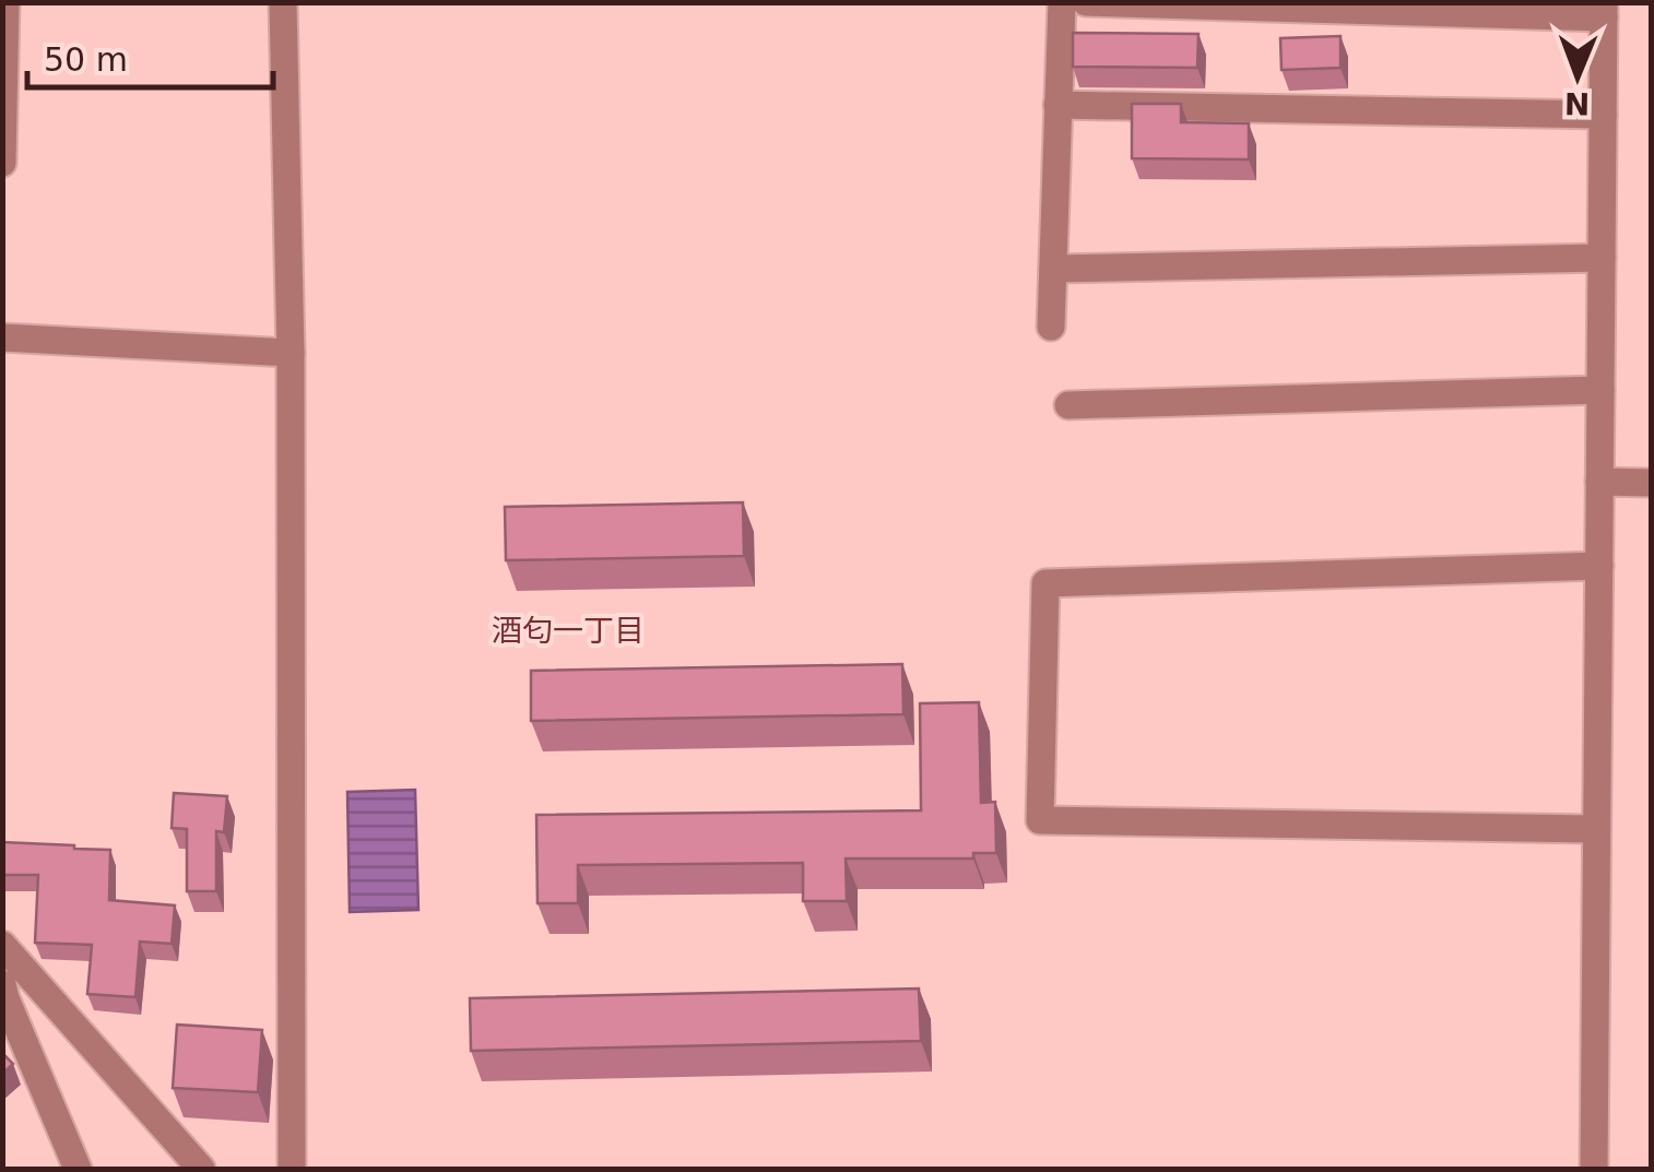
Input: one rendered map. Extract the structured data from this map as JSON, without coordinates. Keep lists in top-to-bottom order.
{
  "districts": ["酒匂一丁目"],
  "scale_bar": "50 m",
  "north": "bottom"
}
